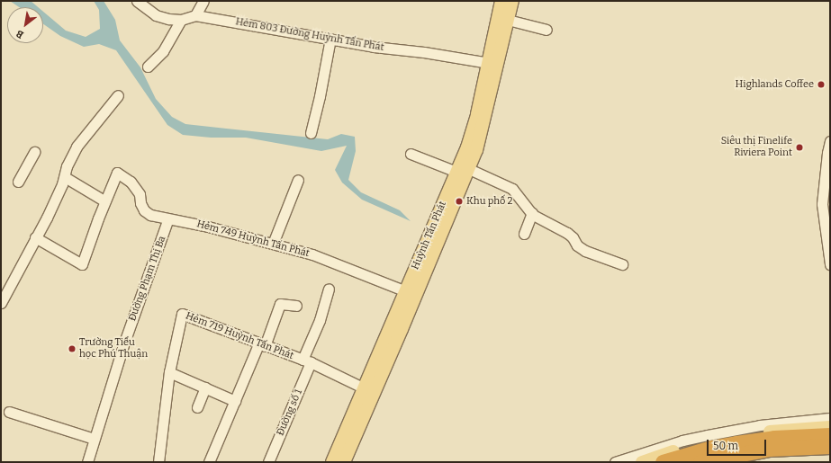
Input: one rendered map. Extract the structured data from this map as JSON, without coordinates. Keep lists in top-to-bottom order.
{
  "streets": {
    "main road": ["Huỳnh Tấn Phát"],
    "street": [
      "Hẻm 803 Đường Huỳnh Tấn Phát",
      "Hẻm 749 Huỳnh Tấn Phát",
      "Đường Phạm Thị Ba",
      "Hẻm 719 Huỳnh Tấn Phát",
      "Đường số 1"
    ]
  },
  "crossings": [
    ["Hẻm 803 Đường Huỳnh Tấn Phát", "Huỳnh Tấn Phát"],
    ["Huỳnh Tấn Phát", "Hẻm 749 Huỳnh Tấn Phát"],
    ["Huỳnh Tấn Phát", "Hẻm 719 Huỳnh Tấn Phát"],
    ["Hẻm 749 Huỳnh Tấn Phát", "Đường Phạm Thị Ba"],
    ["Hẻm 719 Huỳnh Tấn Phát", "Đường số 1"]
  ],
  "places": [
    "Highlands Coffee",
    "Siêu thị Finelife Riviera Point",
    "Khu phố 2",
    "Trường Tiểu học Phú Thuận"
  ],
  "scale_bar": "50 m",
  "north": "bottom left"
}
